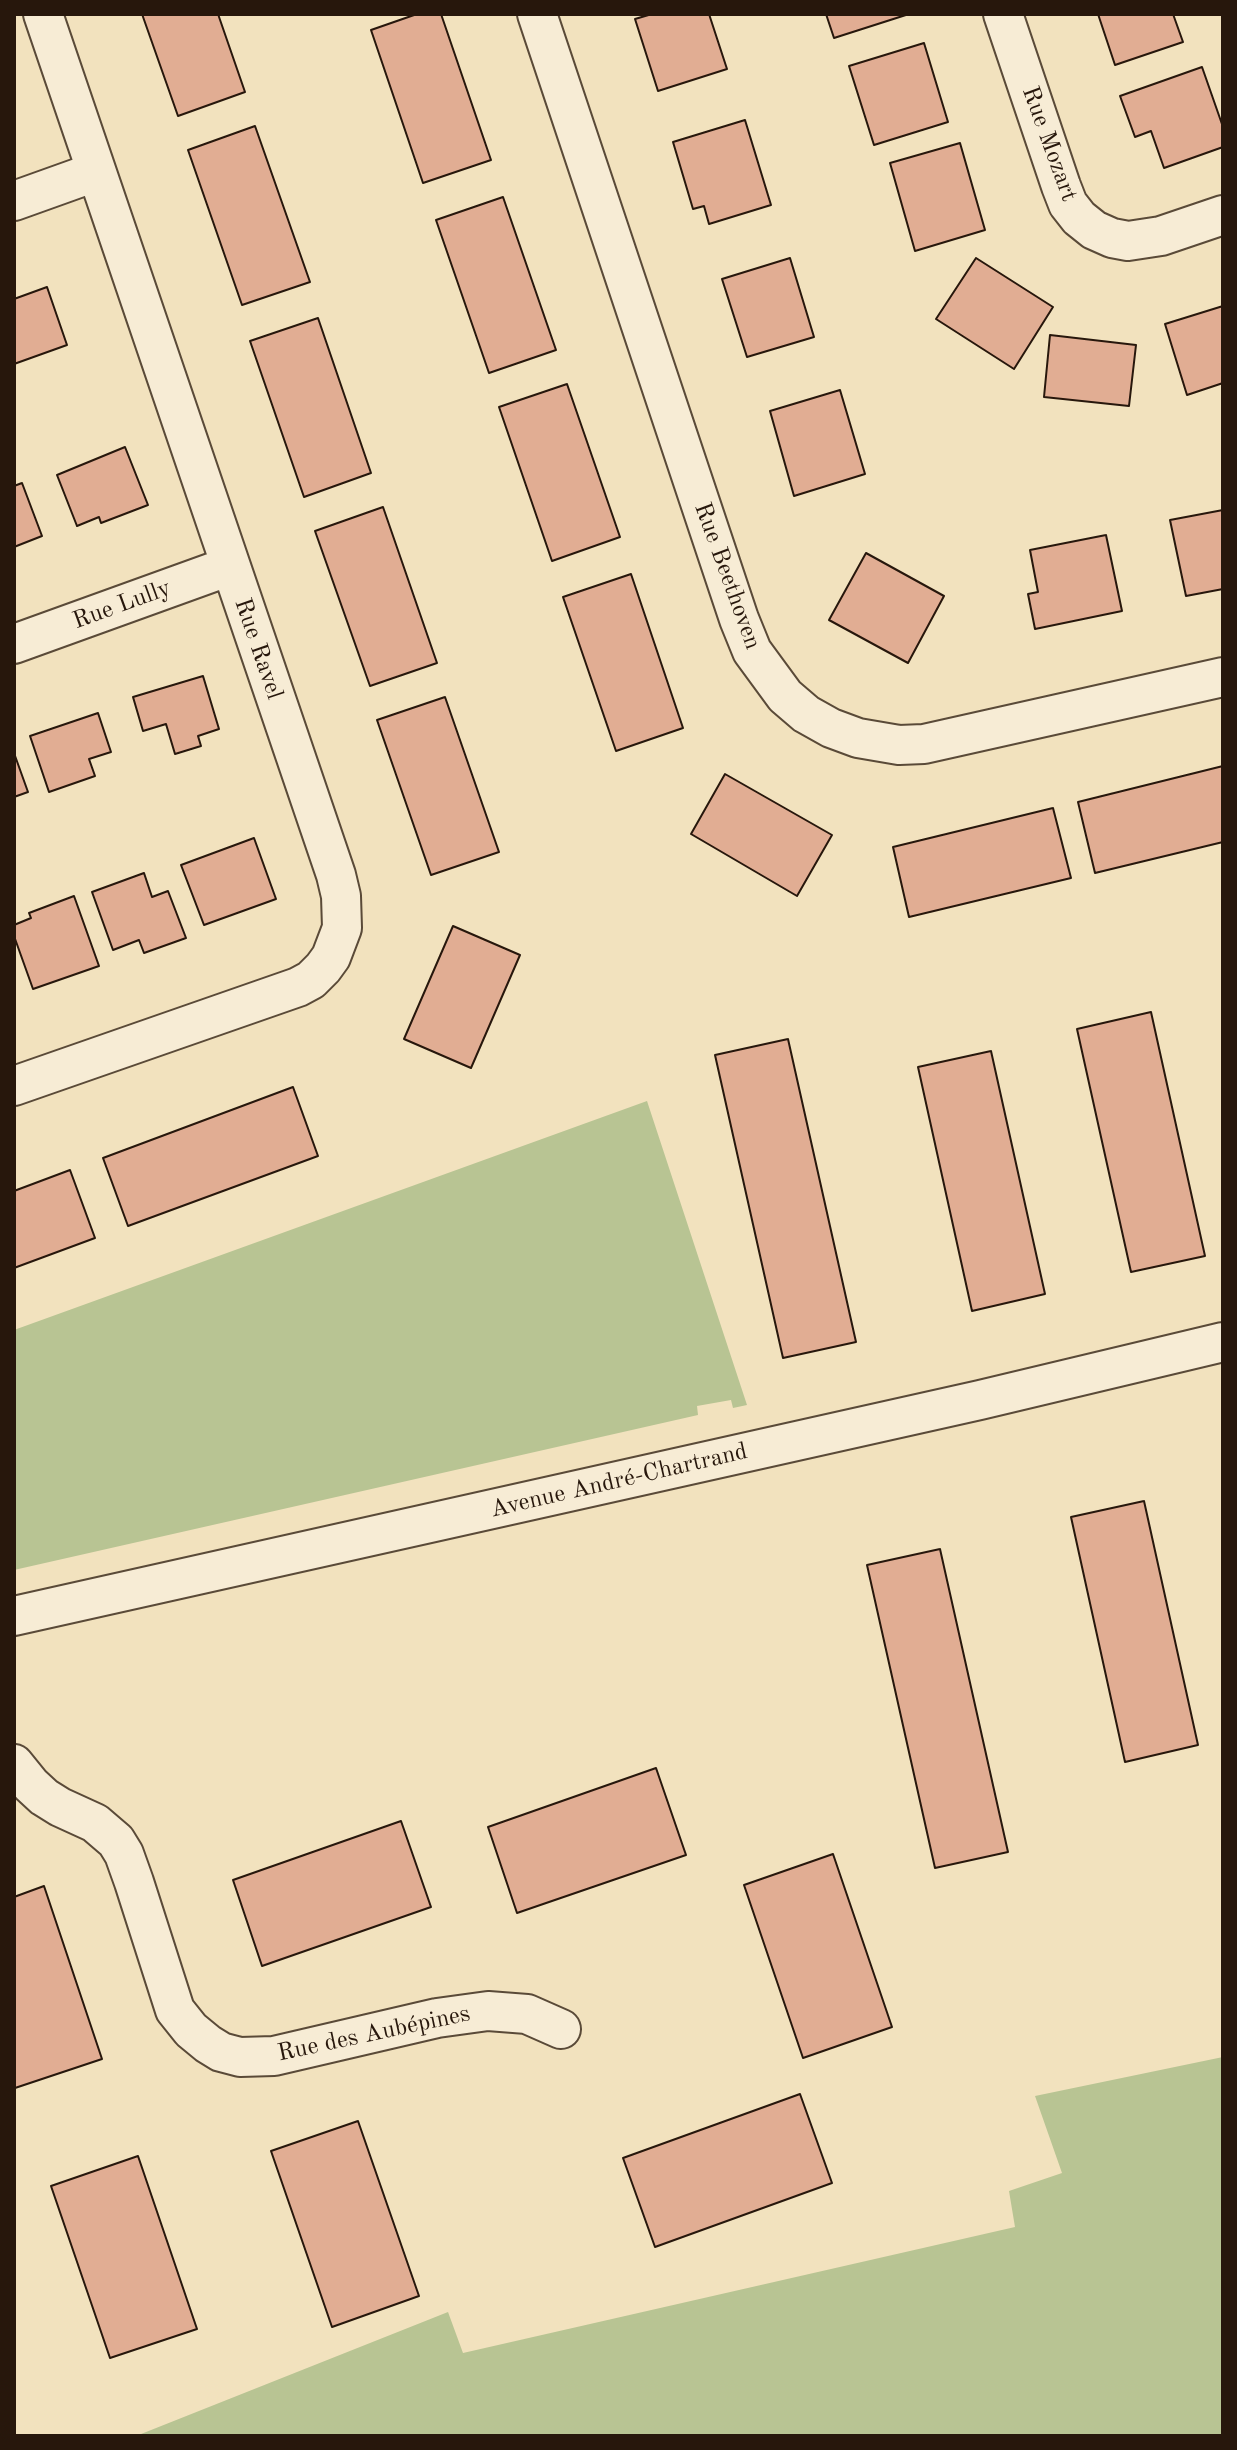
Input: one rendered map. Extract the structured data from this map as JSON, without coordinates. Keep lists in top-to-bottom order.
{
  "streets": {
    "street": [
      "Rue Mozart",
      "Rue Beethoven",
      "Rue Lully",
      "Rue Ravel",
      "Avenue André-Chartrand",
      "Rue des Aubépines"
    ]
  },
  "crossings": [
    ["Rue Lully", "Rue Ravel"]
  ]
}
